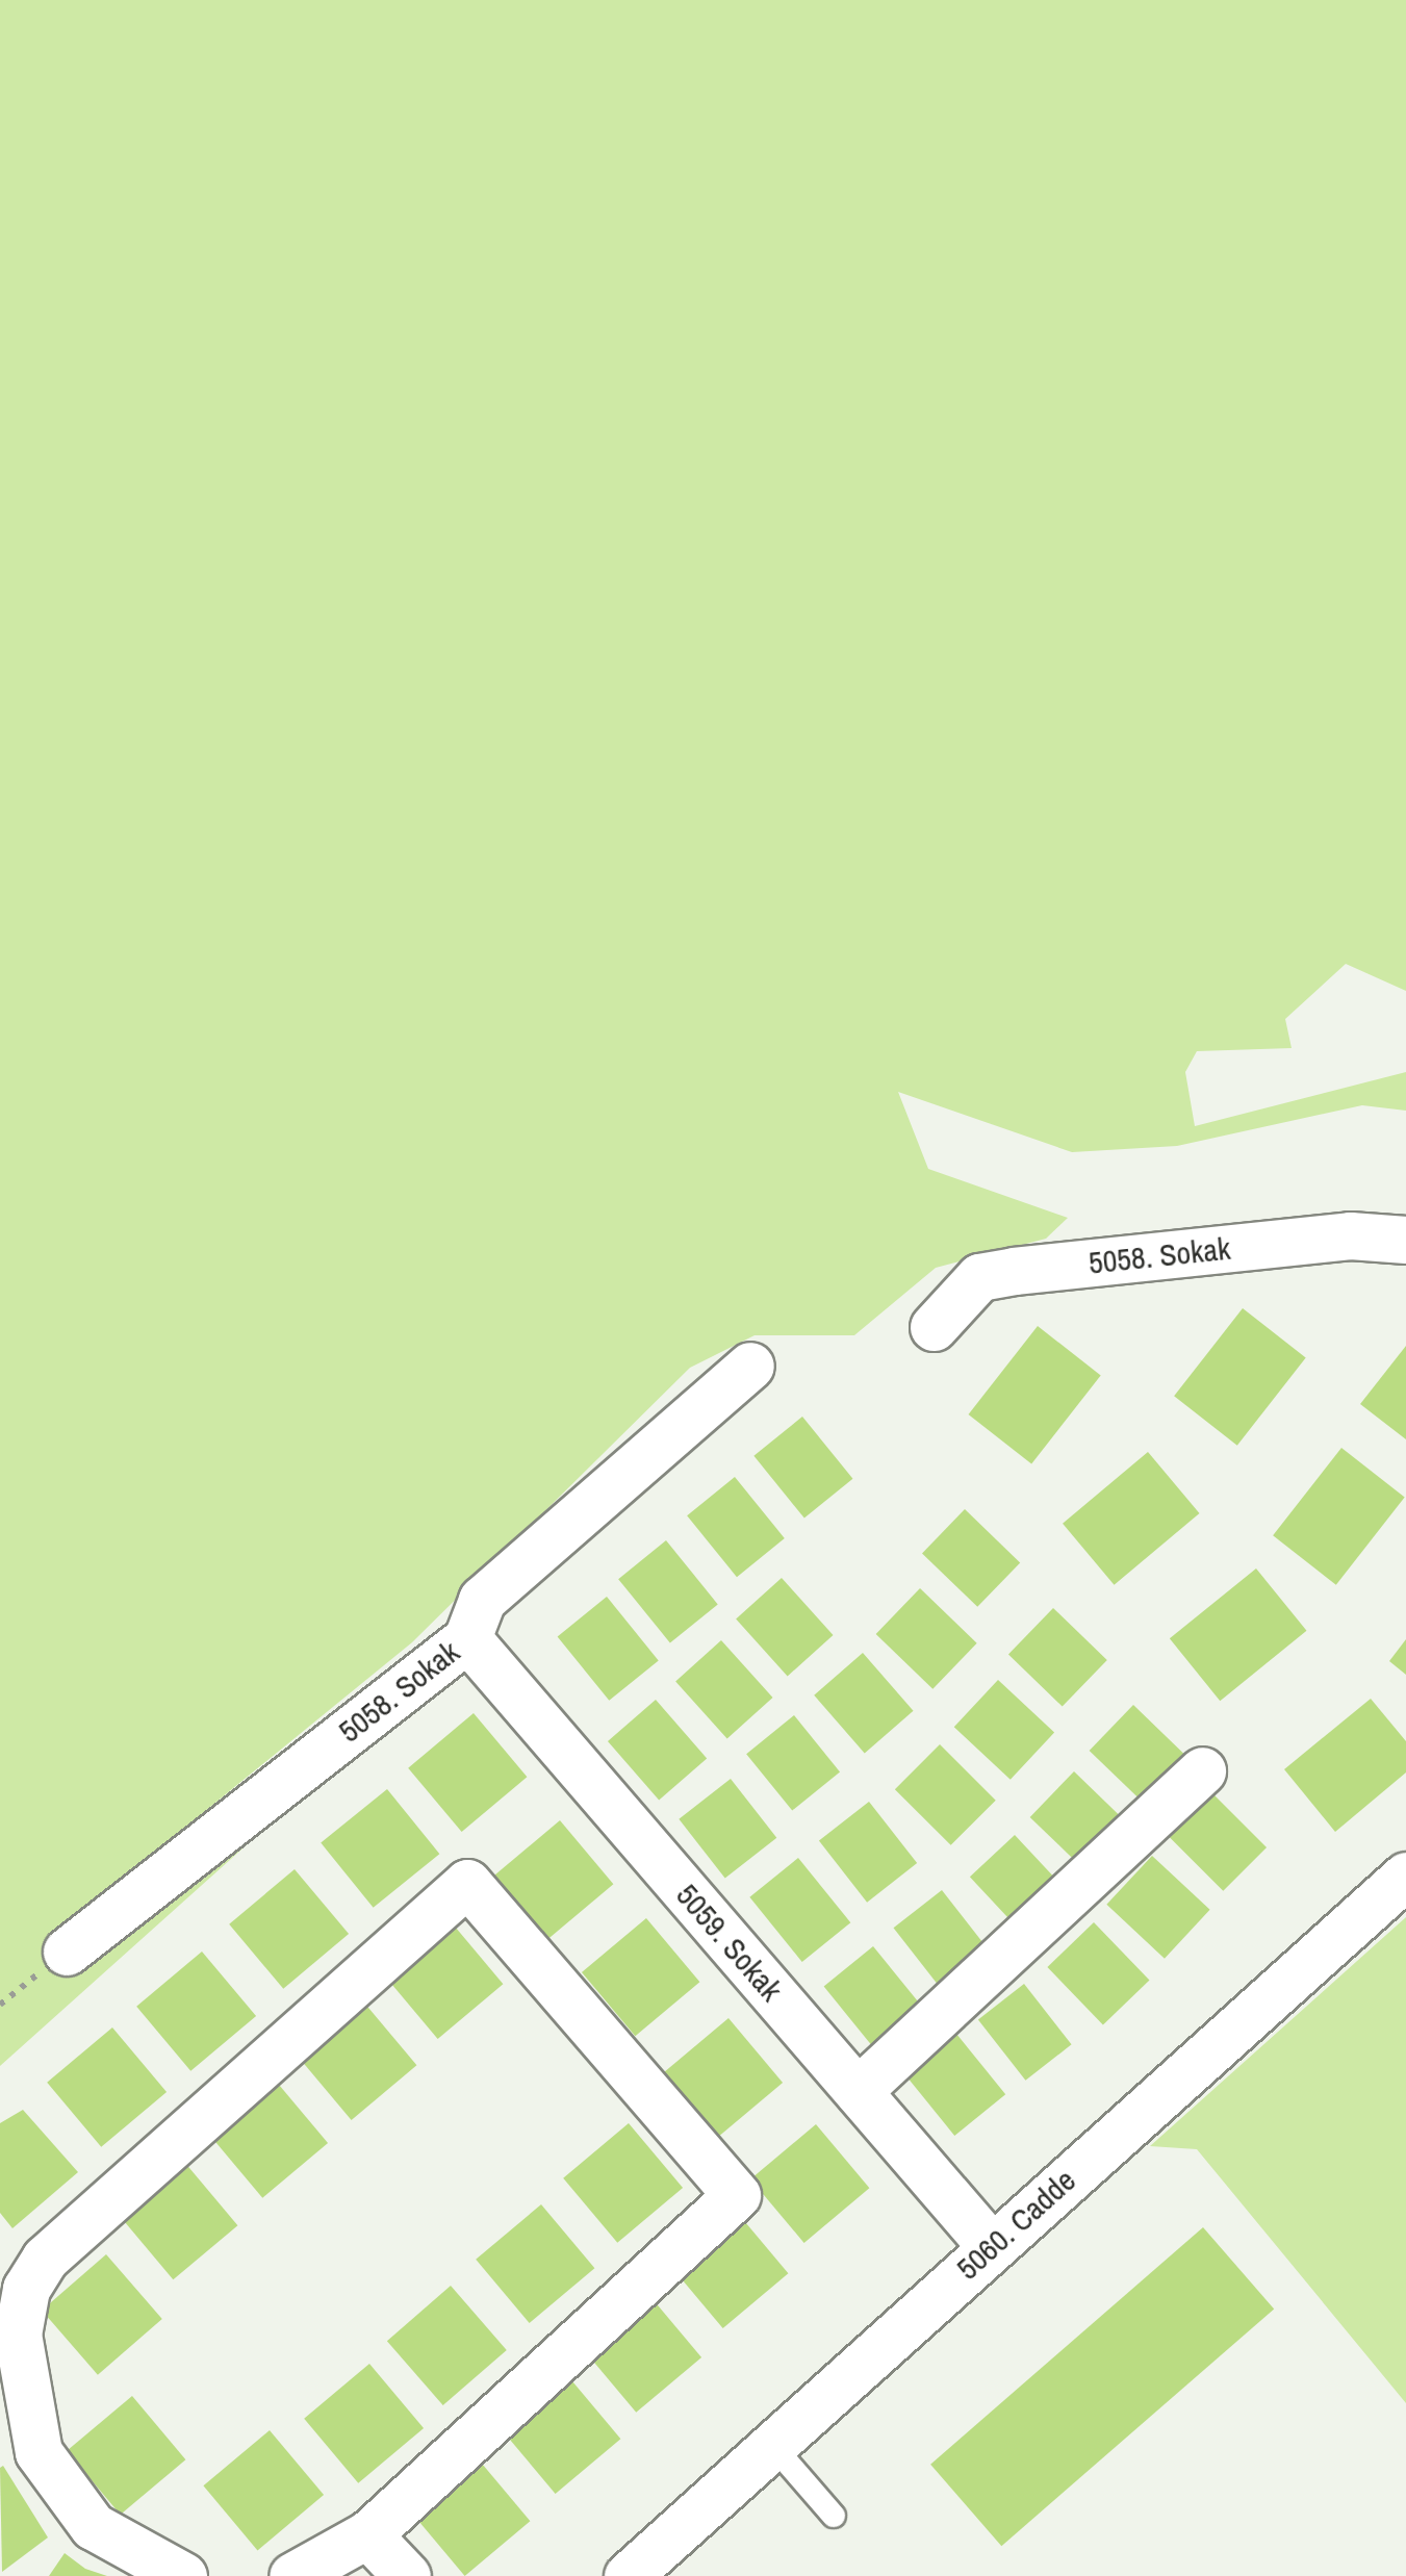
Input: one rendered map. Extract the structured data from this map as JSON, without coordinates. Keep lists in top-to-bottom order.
{
  "streets": {
    "street": ["5058. Sokak", "5059. Sokak", "5060. Cadde"]
  },
  "crossings": [
    ["5058. Sokak", "5059. Sokak"],
    ["5059. Sokak", "5060. Cadde"]
  ]
}
